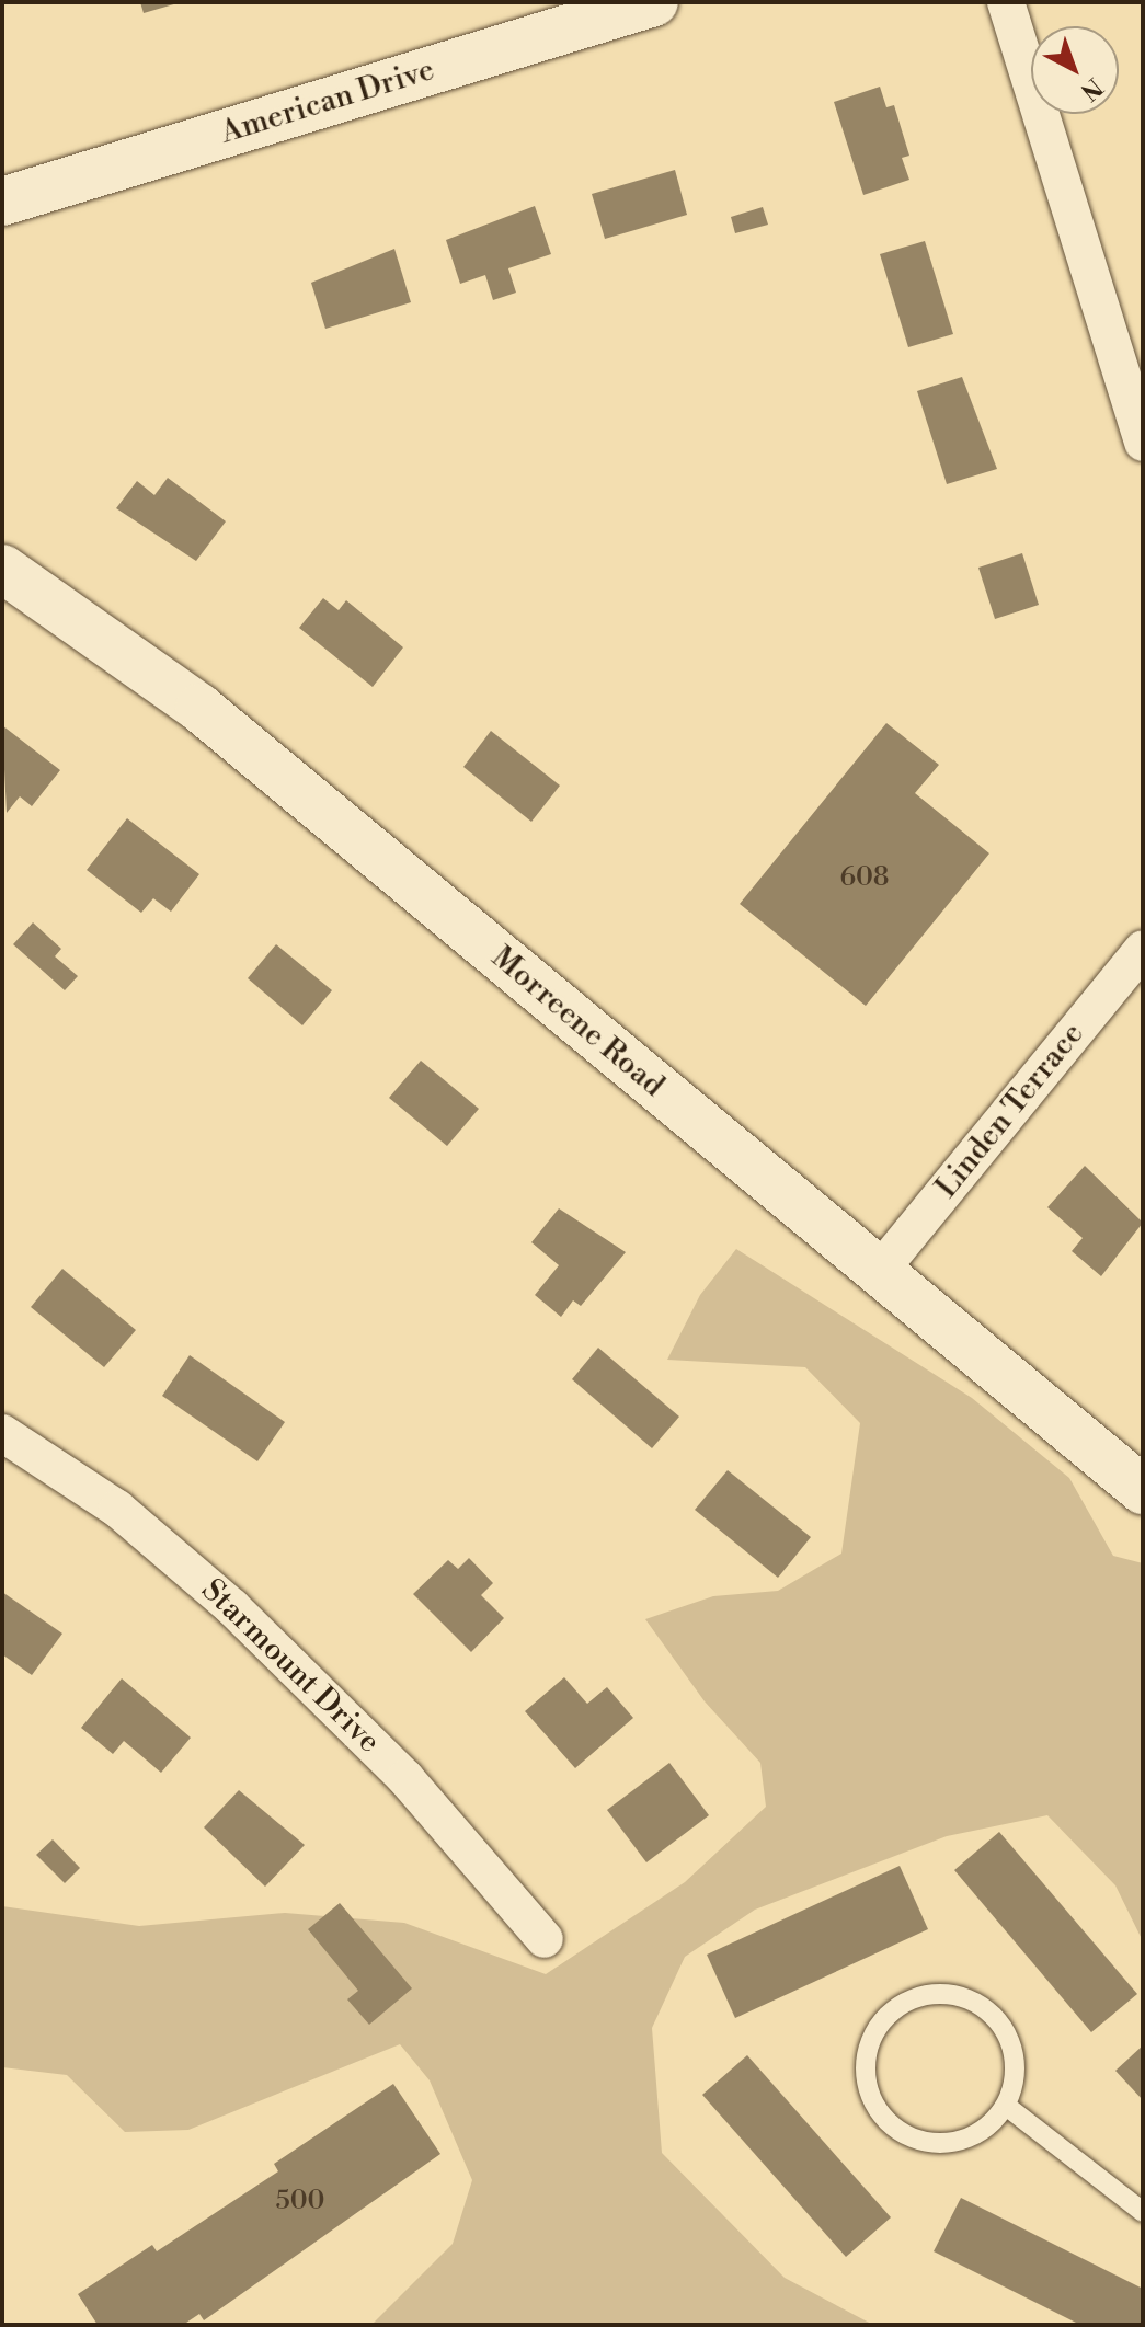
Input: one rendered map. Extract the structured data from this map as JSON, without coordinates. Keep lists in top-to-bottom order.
{
  "streets": {
    "street": [
      "American Drive",
      "Morreene Road",
      "Linden Terrace",
      "Starmount Drive"
    ]
  },
  "crossings": [
    ["Morreene Road", "Linden Terrace"]
  ],
  "house_numbers": ["608", "500"],
  "north": "bottom right"
}
